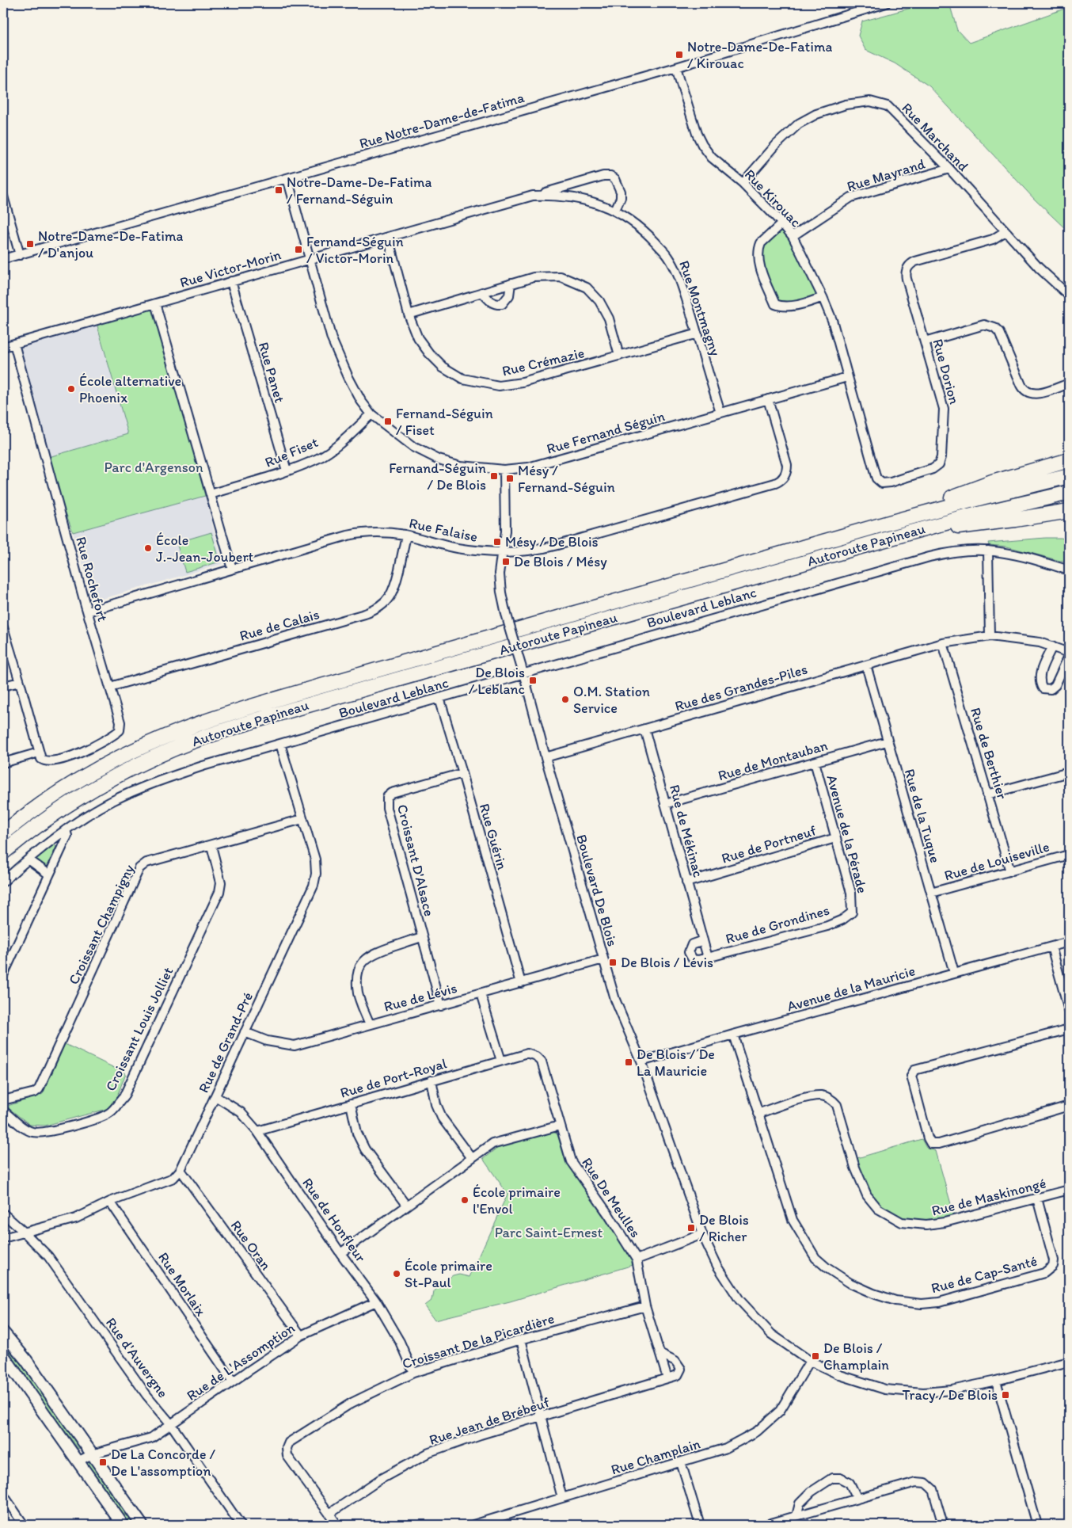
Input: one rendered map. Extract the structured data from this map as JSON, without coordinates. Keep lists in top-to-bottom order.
{
  "streets": {
    "highway": ["Autoroute Papineau"],
    "street": [
      "Rue Notre-Dame-de-Fatima",
      "Rue Marchand",
      "Rue Mayrand",
      "Rue Kirouac",
      "Rue Victor-Morin",
      "Rue Montmagny",
      "Rue Crémazie",
      "Rue Dorion",
      "Rue Panet",
      "Rue Fernand Séguin",
      "Rue Fiset",
      "Rue Falaise",
      "Rue Rochefort",
      "Boulevard Leblanc",
      "Rue de Calais",
      "Rue des Grandes-Piles",
      "Rue de Berthier",
      "Rue de Montauban",
      "Rue de la Tuque",
      "Rue de Mékinac",
      "Avenue de la Pérade",
      "Rue Guérin",
      "Rue de Portneuf",
      "Croissant D'Alsace",
      "Rue de Louiseville",
      "Boulevard De Blois",
      "Croissant Champigny",
      "Rue de Grondines",
      "Avenue de la Mauricie",
      "Rue de Lévis",
      "Croissant Louis Jolliet",
      "Rue de Grand-Pré",
      "Rue de Port-Royal",
      "Rue de Maskinongé",
      "Rue De Meulles",
      "Rue de Honfleur",
      "Rue Oran",
      "Rue de Cap-Santé",
      "Rue Morlaix",
      "Croissant De la Picardière",
      "Rue d'Auvergne",
      "Rue de L'Assomption",
      "Rue Jean de Brébeuf",
      "Rue Champlain"
    ]
  },
  "crossings": [
    ["Rue Notre-Dame-de-Fatima", "Rue Kirouac"],
    ["Rue Notre-Dame-de-Fatima", "Rue Fernand Séguin"],
    ["Rue Marchand", "Rue Mayrand"],
    ["Rue Marchand", "Rue Kirouac"],
    ["Rue Marchand", "Rue Dorion"],
    ["Rue Mayrand", "Rue Kirouac"],
    ["Rue Kirouac", "Rue Dorion"],
    ["Rue Kirouac", "Rue Fernand Séguin"],
    ["Rue Victor-Morin", "Rue Montmagny"],
    ["Rue Victor-Morin", "Rue Crémazie"],
    ["Rue Victor-Morin", "Rue Panet"],
    ["Rue Victor-Morin", "Rue Fernand Séguin"],
    ["Rue Victor-Morin", "Rue Rochefort"],
    ["Rue Montmagny", "Rue Crémazie"],
    ["Rue Montmagny", "Rue Fernand Séguin"],
    ["Rue Dorion", "Rue Fernand Séguin"],
    ["Rue Panet", "Rue Fiset"],
    ["Rue Fernand Séguin", "Rue Fiset"],
    ["Rue Fernand Séguin", "Rue Falaise"],
    ["Rue Fernand Séguin", "Boulevard De Blois"],
    ["Rue Falaise", "Rue Rochefort"],
    ["Rue Falaise", "Rue de Calais"],
    ["Rue Falaise", "Boulevard De Blois"],
    ["Rue Rochefort", "Rue de Calais"],
    ["Boulevard Leblanc", "Rue Guérin"],
    ["Boulevard Leblanc", "Boulevard De Blois"],
    ["Boulevard Leblanc", "Rue de Grand-Pré"],
    ["Rue des Grandes-Piles", "Rue de Berthier"],
    ["Rue des Grandes-Piles", "Rue de la Tuque"],
    ["Rue des Grandes-Piles", "Rue de Mékinac"],
    ["Rue des Grandes-Piles", "Boulevard De Blois"],
    ["Rue de Berthier", "Rue de Louiseville"],
    ["Rue de Montauban", "Rue de la Tuque"],
    ["Rue de Montauban", "Rue de Mékinac"],
    ["Rue de Montauban", "Avenue de la Pérade"],
    ["Rue de la Tuque", "Rue de Louiseville"],
    ["Rue de la Tuque", "Avenue de la Mauricie"],
    ["Rue de Mékinac", "Rue de Portneuf"],
    ["Rue de Mékinac", "Rue de Grondines"],
    ["Avenue de la Pérade", "Rue de Portneuf"],
    ["Avenue de la Pérade", "Rue de Grondines"],
    ["Rue Guérin", "Croissant D'Alsace"],
    ["Rue Guérin", "Rue de Lévis"],
    ["Croissant D'Alsace", "Rue de Lévis"],
    ["Boulevard De Blois", "Avenue de la Mauricie"],
    ["Boulevard De Blois", "Rue de Lévis"],
    ["Boulevard De Blois", "Rue Champlain"],
    ["Croissant Champigny", "Croissant Louis Jolliet"],
    ["Croissant Champigny", "Rue de Grand-Pré"],
    ["Avenue de la Mauricie", "Rue de Cap-Santé"],
    ["Rue de Lévis", "Rue de Grand-Pré"],
    ["Rue de Grand-Pré", "Rue de Honfleur"],
    ["Rue de Grand-Pré", "Rue Oran"],
    ["Rue de Grand-Pré", "Rue Morlaix"],
    ["Rue de Grand-Pré", "Rue d'Auvergne"],
    ["Rue de Port-Royal", "Rue De Meulles"],
    ["Rue de Port-Royal", "Rue de Honfleur"],
    ["Rue de Maskinongé", "Rue de Cap-Santé"],
    ["Rue De Meulles", "Croissant De la Picardière"],
    ["Rue De Meulles", "Rue Jean de Brébeuf"],
    ["Rue de Honfleur", "Croissant De la Picardière"],
    ["Rue de Honfleur", "Rue de L'Assomption"],
    ["Rue Oran", "Rue de L'Assomption"],
    ["Rue Morlaix", "Rue de L'Assomption"],
    ["Croissant De la Picardière", "Rue Jean de Brébeuf"],
    ["Rue d'Auvergne", "Rue de L'Assomption"]
  ],
  "parks": ["Parc d'Argenson", "Parc Saint-Ernest"],
  "places": {
    "transit": [
      "Notre-Dame-De-Fatima / Kirouac",
      "Notre-Dame-De-Fatima / Fernand-Séguin",
      "Notre-Dame-De-Fatima / D'anjou",
      "Fernand-Séguin / Victor-Morin",
      "Fernand-Séguin / Fiset",
      "Fernand-Séguin / De Blois",
      "Mésy / Fernand-Séguin",
      "Mésy / De Blois",
      "De Blois / Mésy",
      "De Blois / Leblanc",
      "De Blois / Lévis",
      "De Blois / De La Mauricie",
      "De Blois / Richer",
      "De Blois / Champlain",
      "Tracy / De Blois",
      "De La Concorde / De L'assomption"
    ],
    "other": [
      "École alternative Phoenix",
      "École J.-Jean-Joubert",
      "O.M. Station Service",
      "École primaire l'Envol",
      "École primaire St-Paul"
    ]
  }
}
